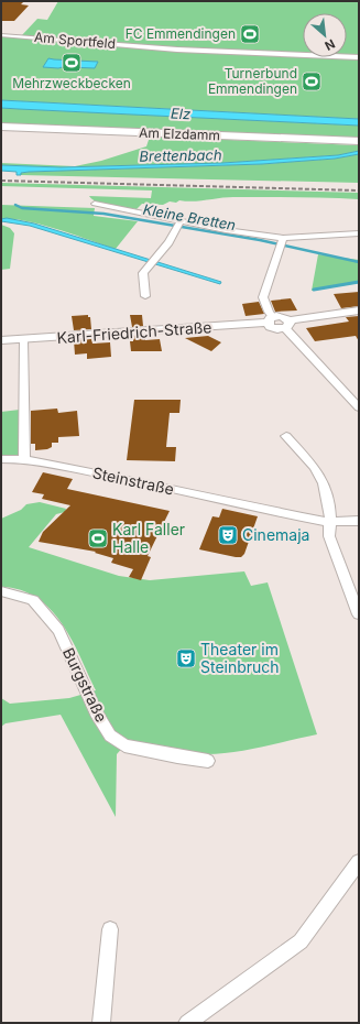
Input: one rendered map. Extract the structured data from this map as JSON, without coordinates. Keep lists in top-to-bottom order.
{
  "streets": {
    "main road": ["Am Elzdamm"],
    "street": [
      "Am Sportfeld",
      "Karl-Friedrich-Straße",
      "Steinstraße",
      "Burgstraße"
    ]
  },
  "water": ["Elz", "Brettenbach", "Kleine Bretten"],
  "places": {
    "sports": [
      "FC Emmendingen",
      "Mehrzweckbecken",
      "Turnerbund Emmendingen",
      "Karl Faller Halle"
    ],
    "theatre": ["Cinemaja", "Theater im Steinbruch"]
  },
  "north": "bottom right"
}
